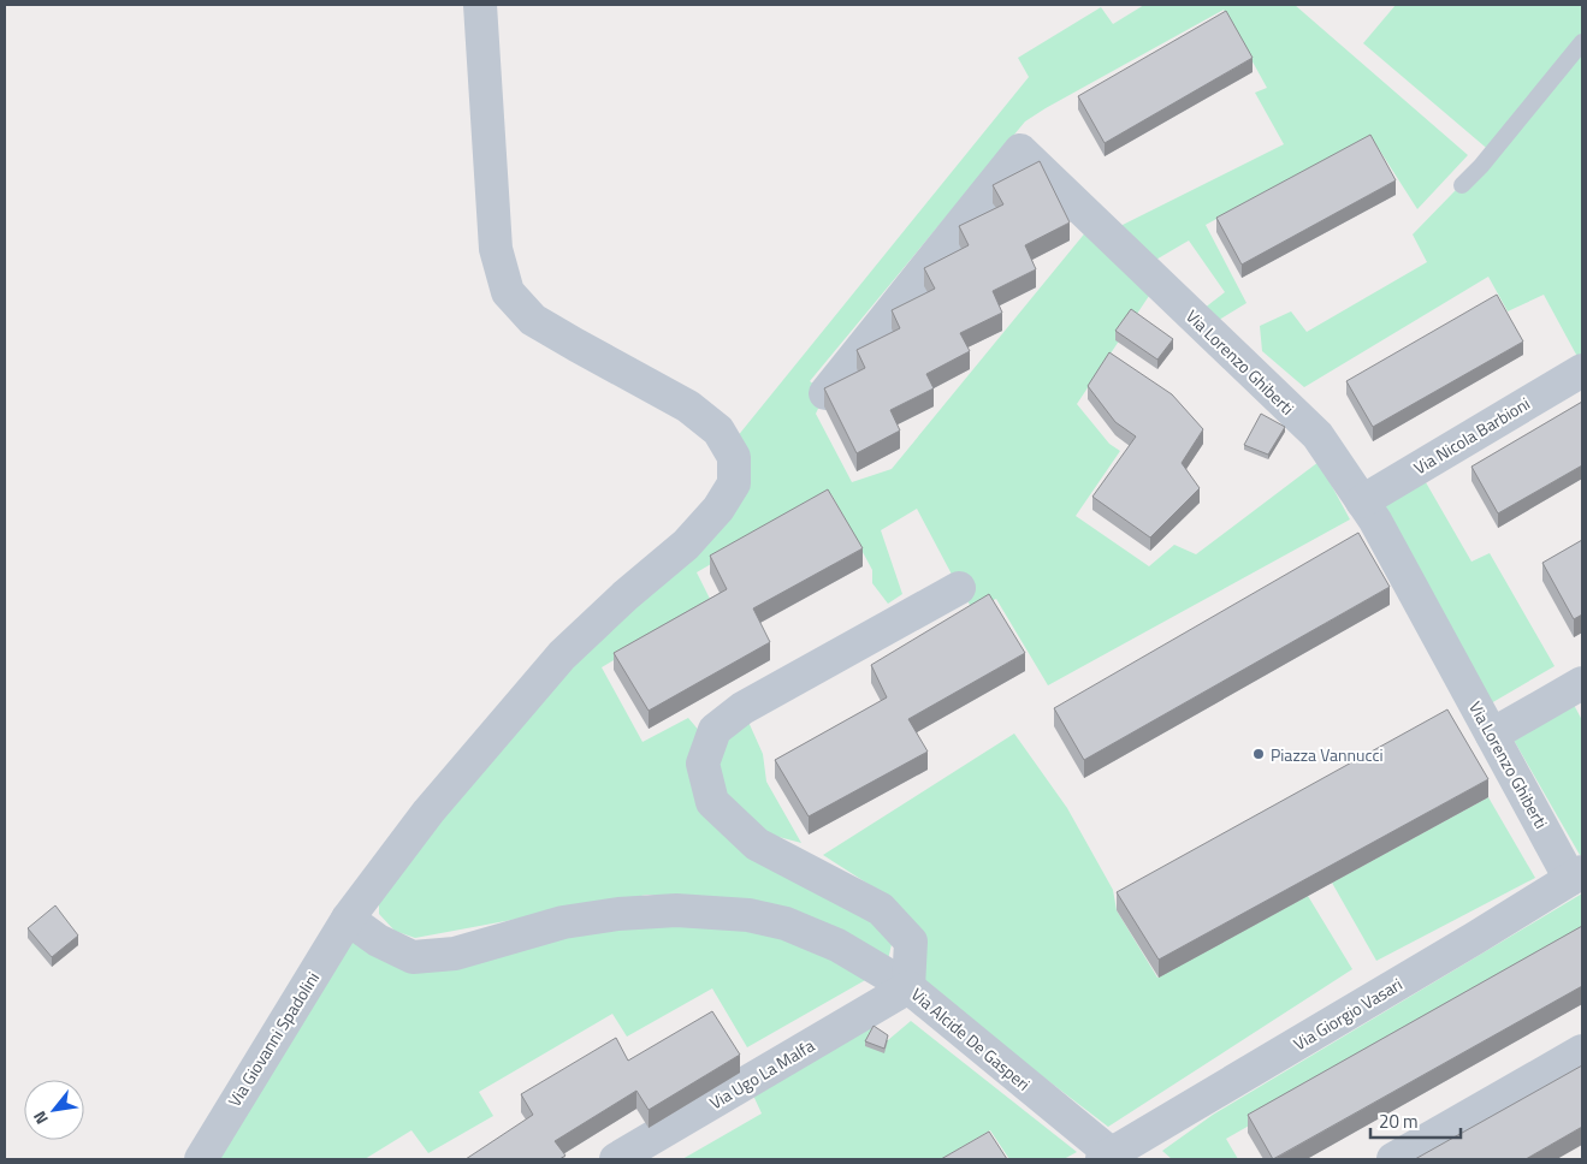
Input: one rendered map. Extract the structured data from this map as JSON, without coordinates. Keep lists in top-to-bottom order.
{
  "streets": {
    "street": [
      "Via Lorenzo Ghiberti",
      "Via Nicola Barbioni",
      "Via Giorgio Vasari",
      "Via Giovanni Spadolini",
      "Via Alcide De Gasperi",
      "Via Ugo La Malfa"
    ]
  },
  "crossings": [
    ["Via Lorenzo Ghiberti", "Via Nicola Barbioni"],
    ["Via Lorenzo Ghiberti", "Via Giorgio Vasari"],
    ["Via Giorgio Vasari", "Via Alcide De Gasperi"],
    ["Via Alcide De Gasperi", "Via Ugo La Malfa"]
  ],
  "places": ["Piazza Vannucci"],
  "scale_bar": "20 m",
  "north": "bottom left"
}
